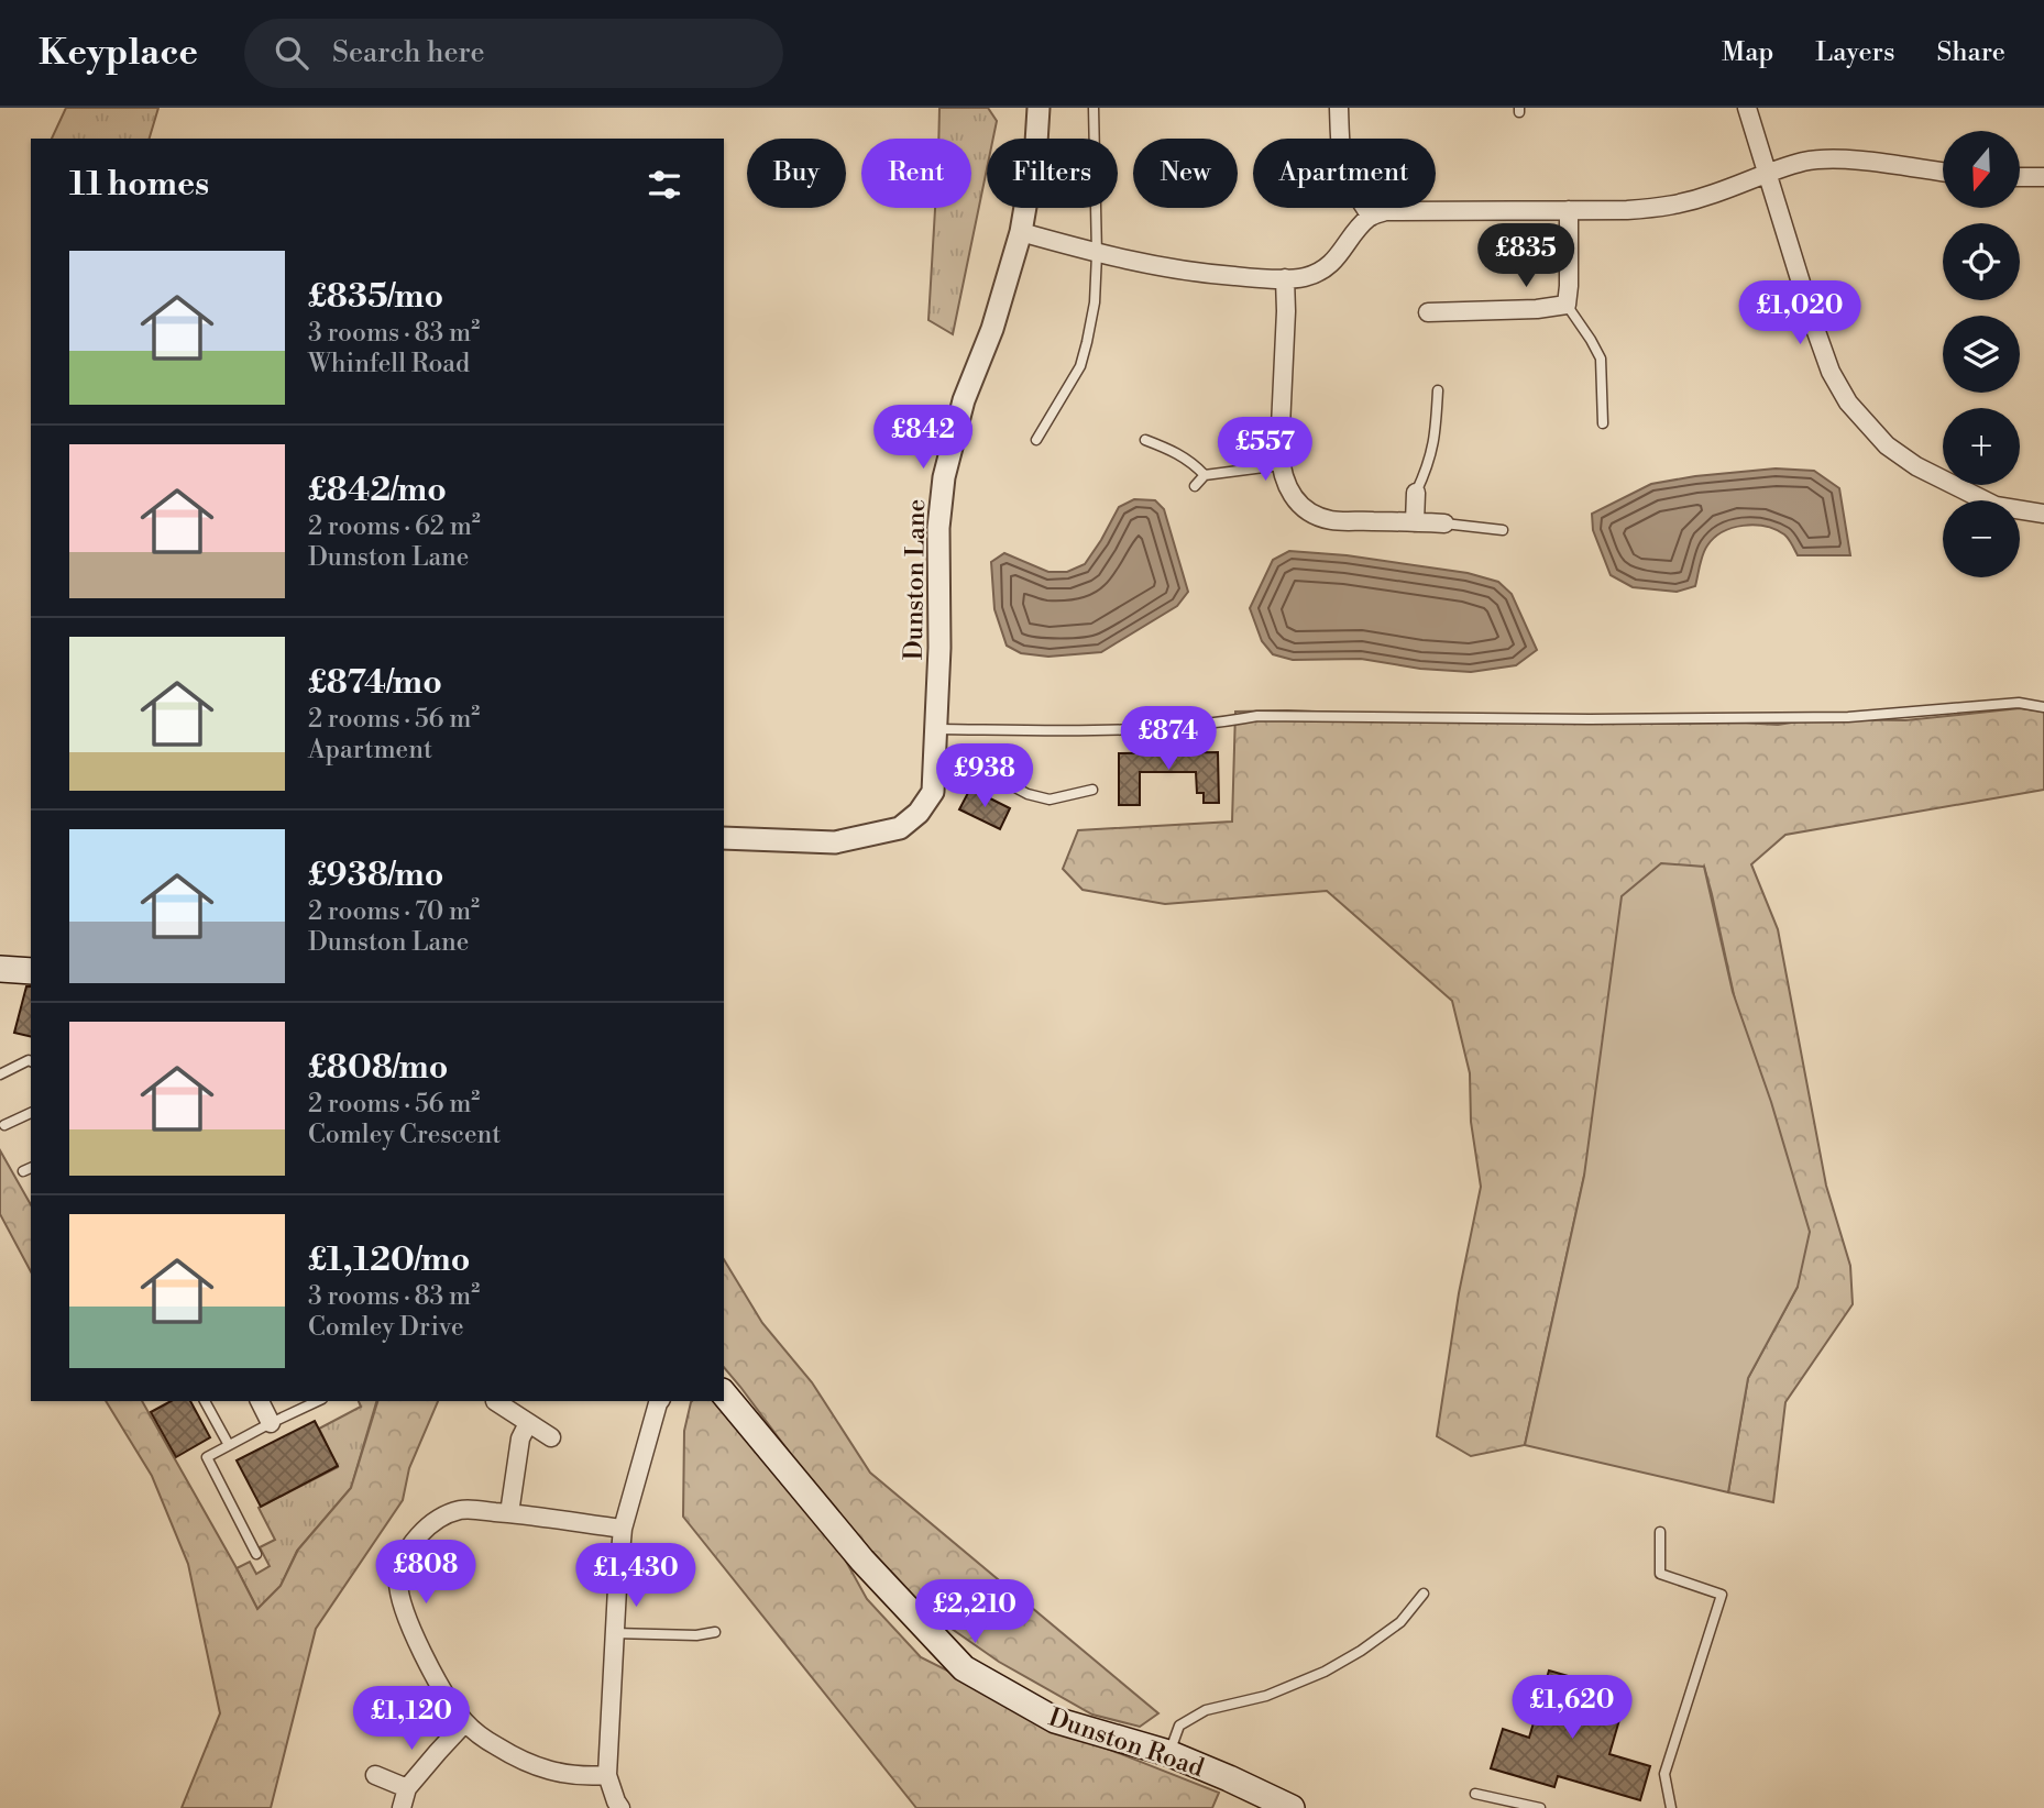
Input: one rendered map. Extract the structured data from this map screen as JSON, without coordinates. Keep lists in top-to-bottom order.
{
  "streets": {
    "main road": ["Dunston Road"],
    "street": ["Dunston Lane"]
  },
  "north": "bottom",
  "page": {
    "header": "Keyplace",
    "search": "Search here",
    "nav": ["Map", "Layers", "Share"],
    "map_buttons": ["+", "−"],
    "chip": [
      "Buy",
      "Rent",
      "Filters",
      "New",
      "Apartment"
    ],
    "heading": "11 homes",
    "price": [
      "£835",
      "£1,020",
      "£842",
      "£557",
      "£874",
      "£938",
      "£808",
      "£1,430",
      "£2,210",
      "£1,620",
      "£1,120"
    ],
    "list": [
      {
        "name": "£835/mo",
        "note": "3 rooms · 83 m² · Whinfell Road"
      },
      {
        "name": "£842/mo",
        "note": "2 rooms · 62 m² · Dunston Lane"
      },
      {
        "name": "£874/mo",
        "note": "2 rooms · 56 m² · Apartment"
      },
      {
        "name": "£938/mo",
        "note": "2 rooms · 70 m² · Dunston Lane"
      },
      {
        "name": "£808/mo",
        "note": "2 rooms · 56 m² · Comley Crescent"
      },
      {
        "name": "£1,120/mo",
        "note": "3 rooms · 83 m² · Comley Drive"
      }
    ]
  }
}
